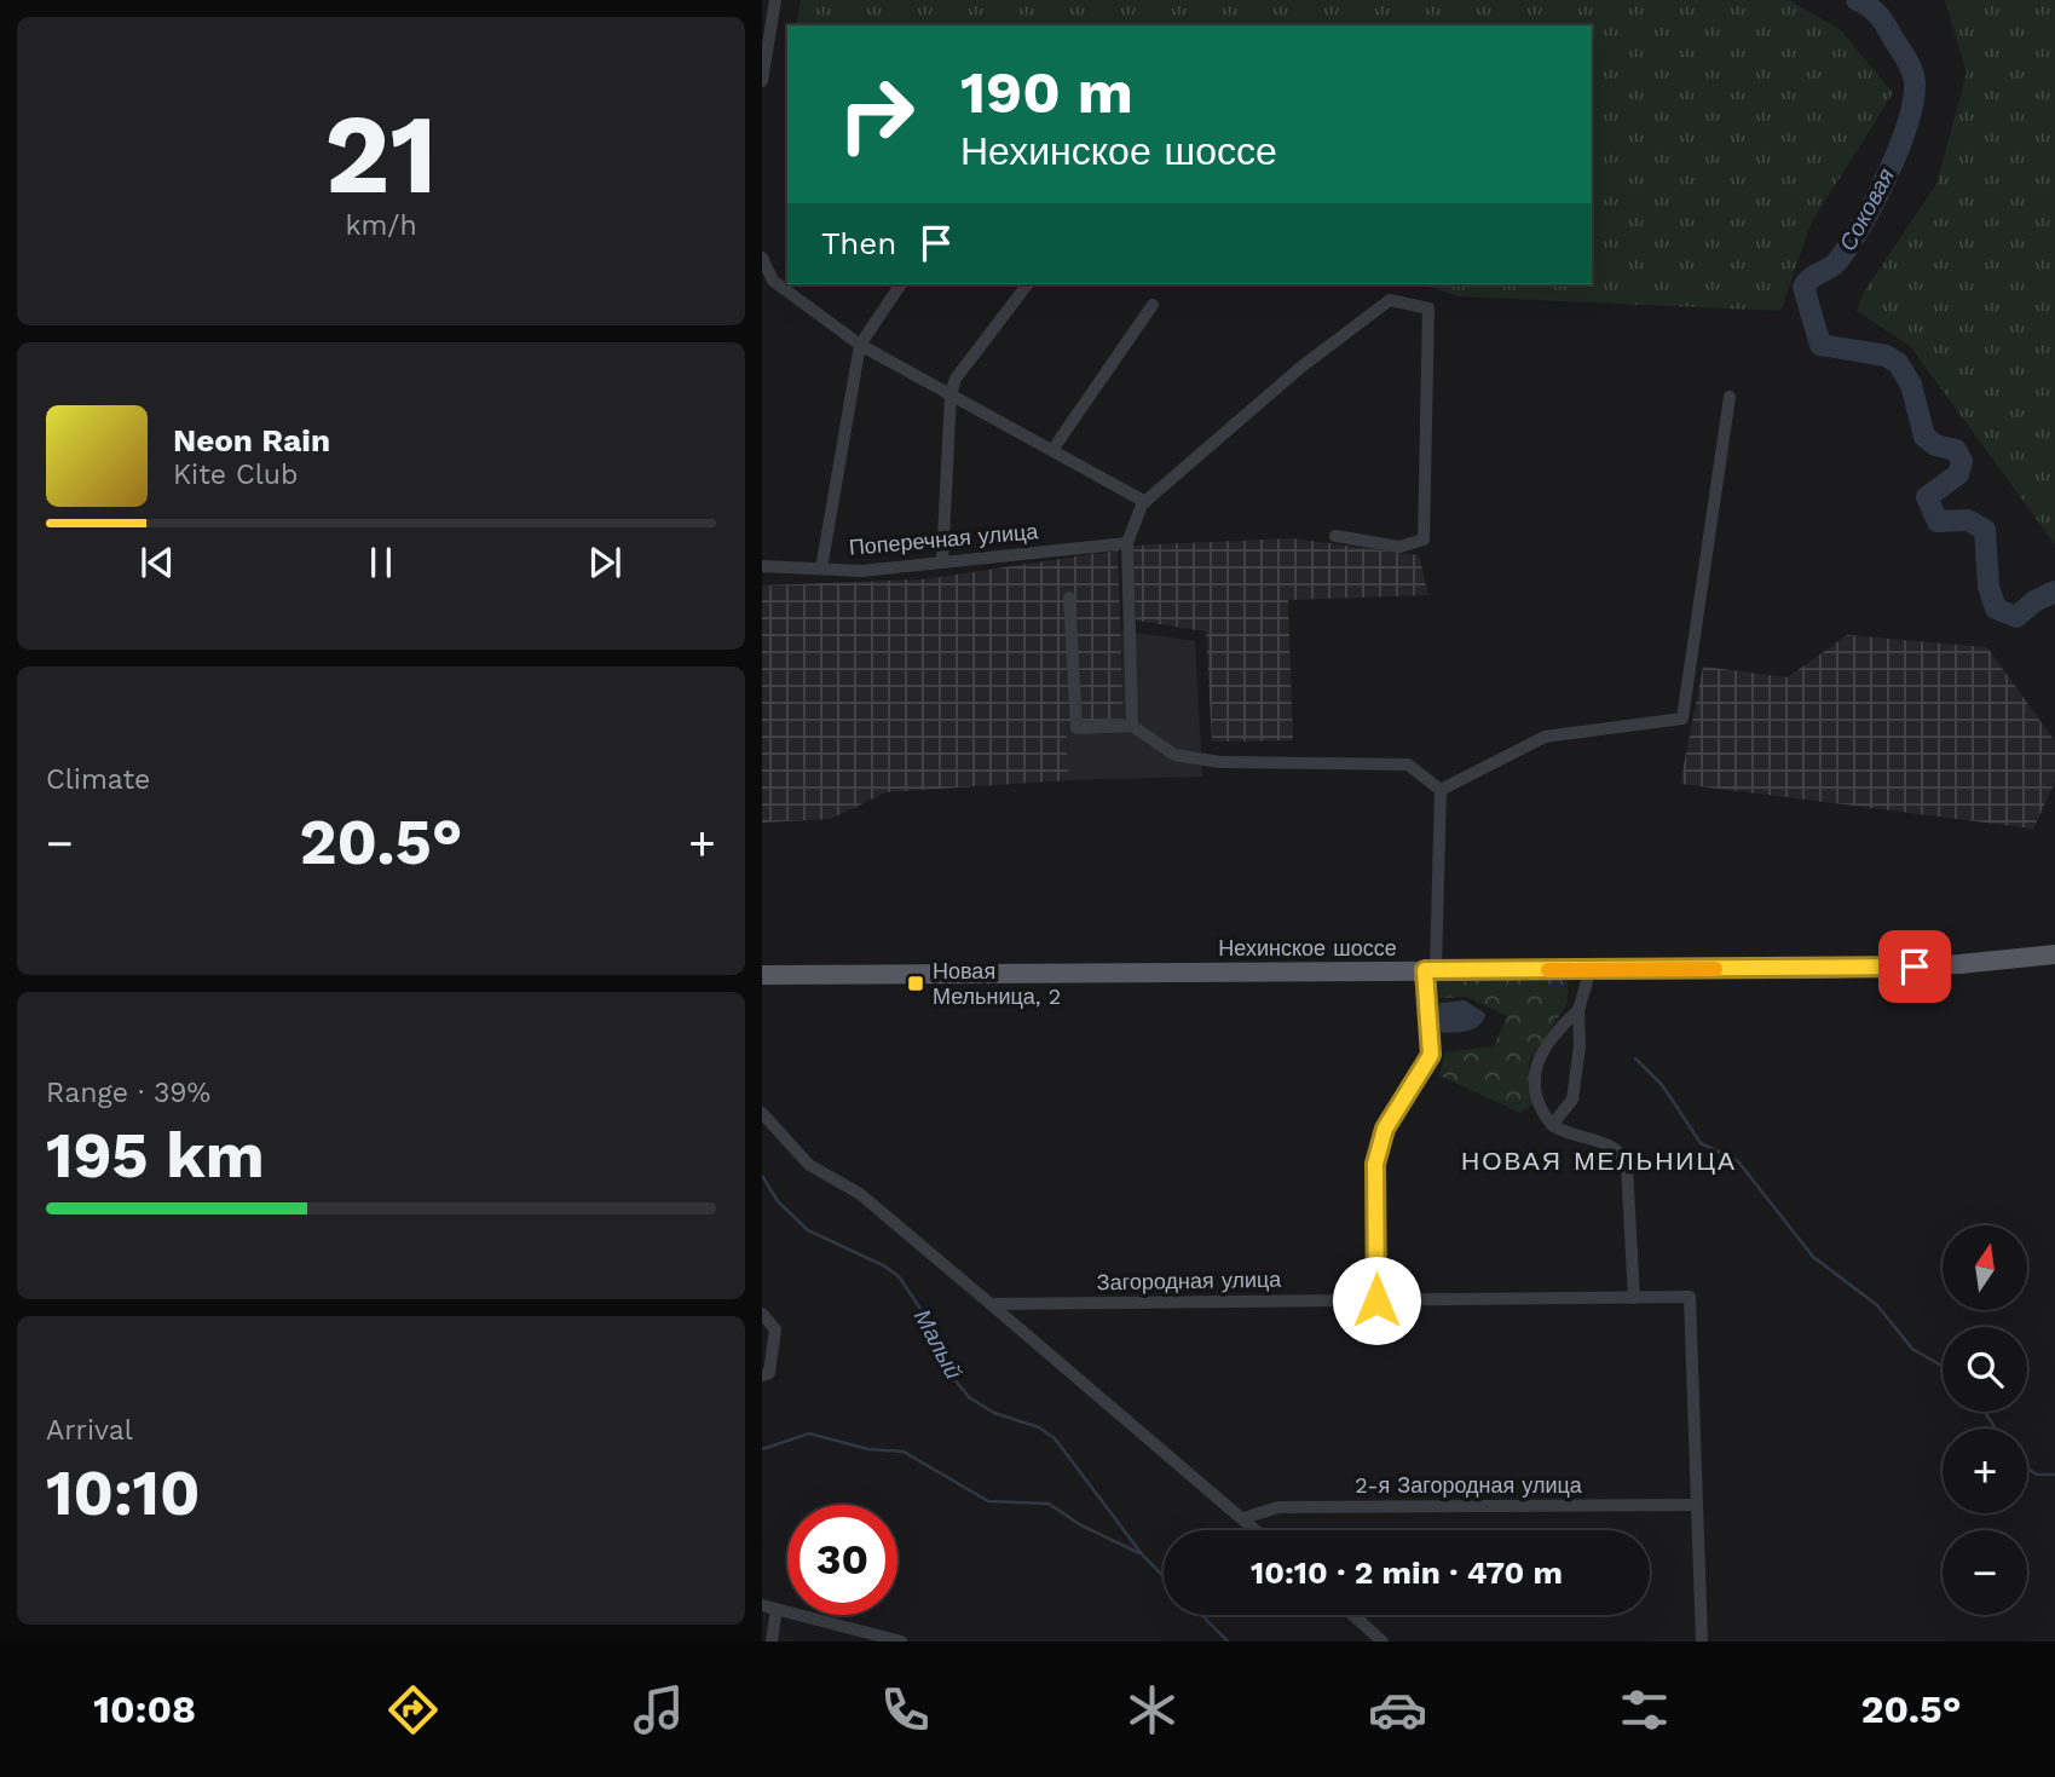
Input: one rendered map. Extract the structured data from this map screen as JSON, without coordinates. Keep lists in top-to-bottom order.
{
  "streets": {
    "main road": ["Нехинское шоссе"],
    "street": ["Поперечная улица", "Загородная улица", "2-я Загородная улица"]
  },
  "crossings": [
    ["Загородная улица", "2-я Загородная улица"]
  ],
  "districts": ["НОВАЯ МЕЛЬНИЦА"],
  "water": ["Соковая", "Малый"],
  "places": {
    "transit": ["Новая Мельница, 2"]
  },
  "north": "top",
  "page": {
    "tile": [
      ["21", "km/h"],
      "Climate",
      ["Range · 39%", "195 km"],
      ["Arrival", "10:10"]
    ],
    "turn": ["190 m", "Нехинское шоссе"],
    "then": "Then",
    "song": ["Neon Rain", "Kite Club"],
    "heat": ["−", "20.5°", "+"],
    "map_buttons": ["+", "−"],
    "limit": "30",
    "trip": "10:10 · 2 min · 470 m",
    "tabs": ["10:08", "20.5°"]
  }
}
